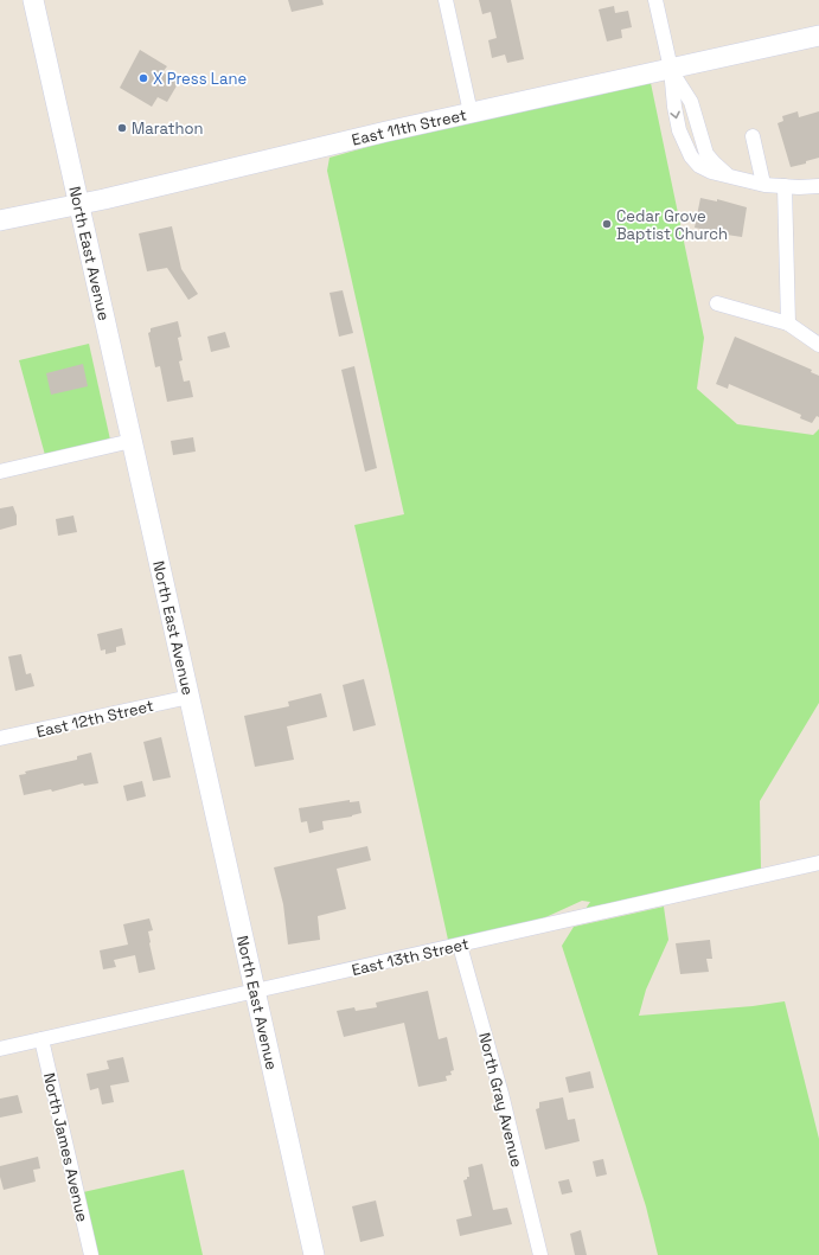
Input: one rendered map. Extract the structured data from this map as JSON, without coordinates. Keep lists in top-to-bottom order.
{
  "streets": {
    "main road": ["East 11th Street", "North East Avenue"],
    "street": [
      "East 12th Street",
      "East 13th Street",
      "North Gray Avenue",
      "North James Avenue"
    ]
  },
  "crossings": [
    ["East 11th Street", "North East Avenue"],
    ["North East Avenue", "East 12th Street"],
    ["North East Avenue", "East 13th Street"],
    ["East 13th Street", "North Gray Avenue"],
    ["East 13th Street", "North James Avenue"]
  ],
  "places": ["X Press Lane", "Marathon", "Cedar Grove Baptist Church"]
}
